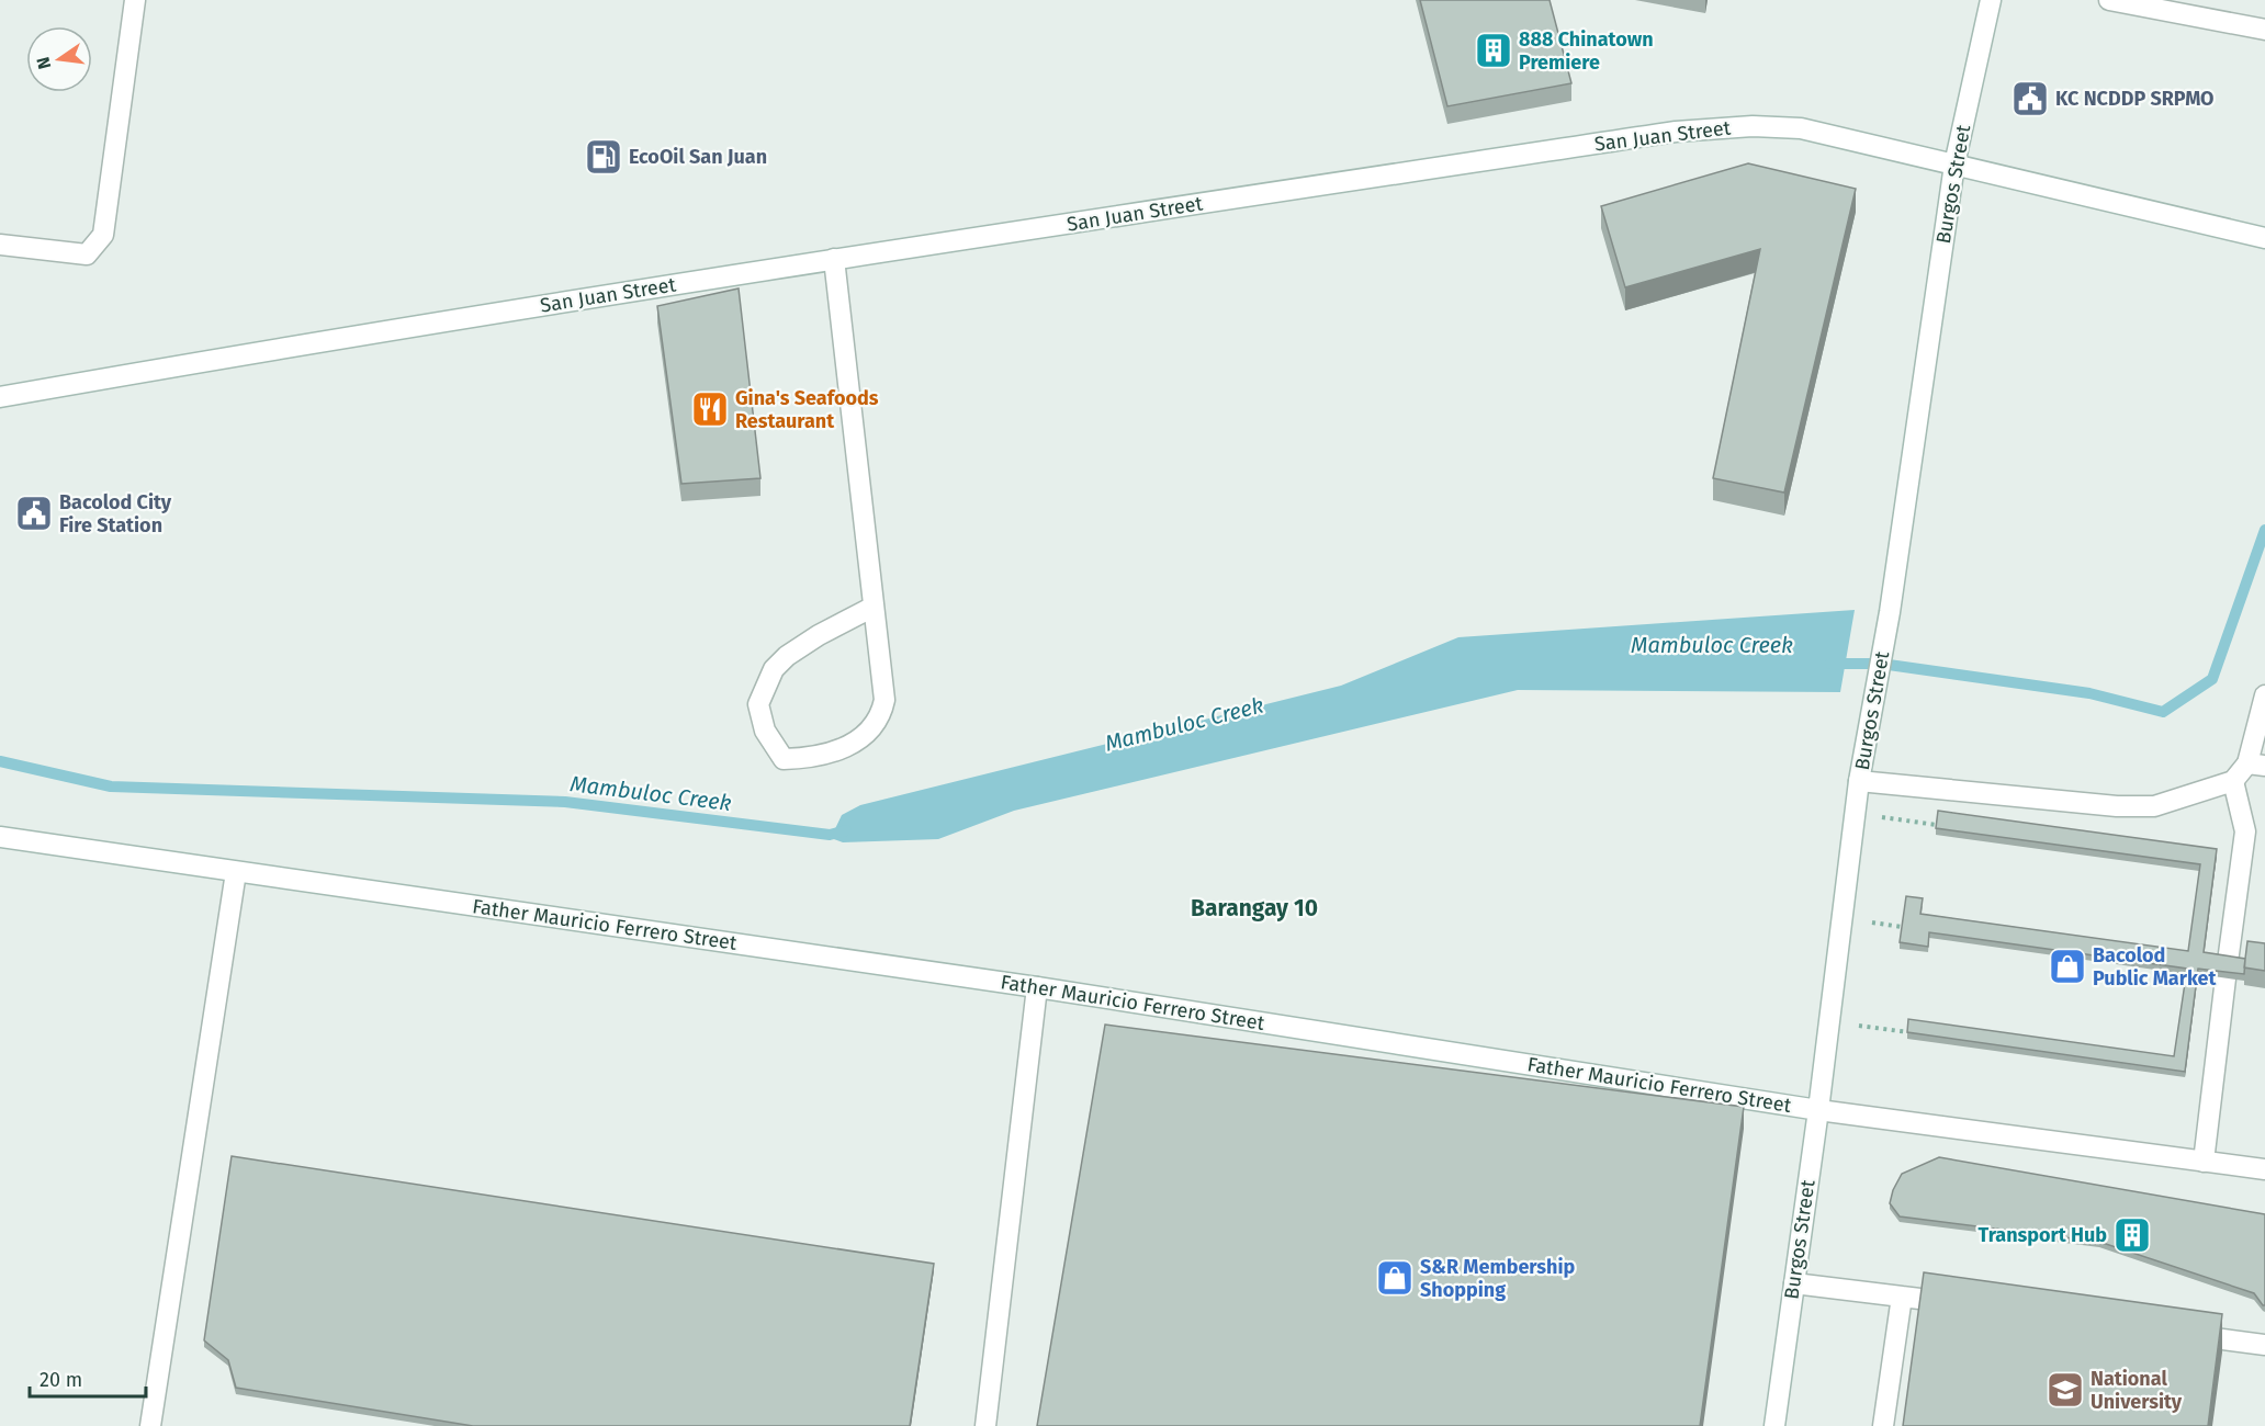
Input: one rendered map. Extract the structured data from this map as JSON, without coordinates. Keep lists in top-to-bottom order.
{
  "streets": {
    "street": ["San Juan Street", "Burgos Street", "Father Mauricio Ferrero Street"]
  },
  "crossings": [
    ["San Juan Street", "Burgos Street"],
    ["Burgos Street", "Father Mauricio Ferrero Street"]
  ],
  "districts": ["Barangay 10"],
  "water": ["Mambuloc Creek"],
  "places": {
    "building": ["888 Chinatown Premiere", "Transport Hub"],
    "public building": ["KC NCDDP SRPMO", "Bacolod City Fire Station"],
    "fuel station": ["EcoOil San Juan"],
    "restaurant": ["Gina's Seafoods Restaurant"],
    "shop": ["Bacolod Public Market", "S&R Membership Shopping"],
    "school or university": ["National University"]
  },
  "scale_bar": "20 m",
  "north": "left"
}
